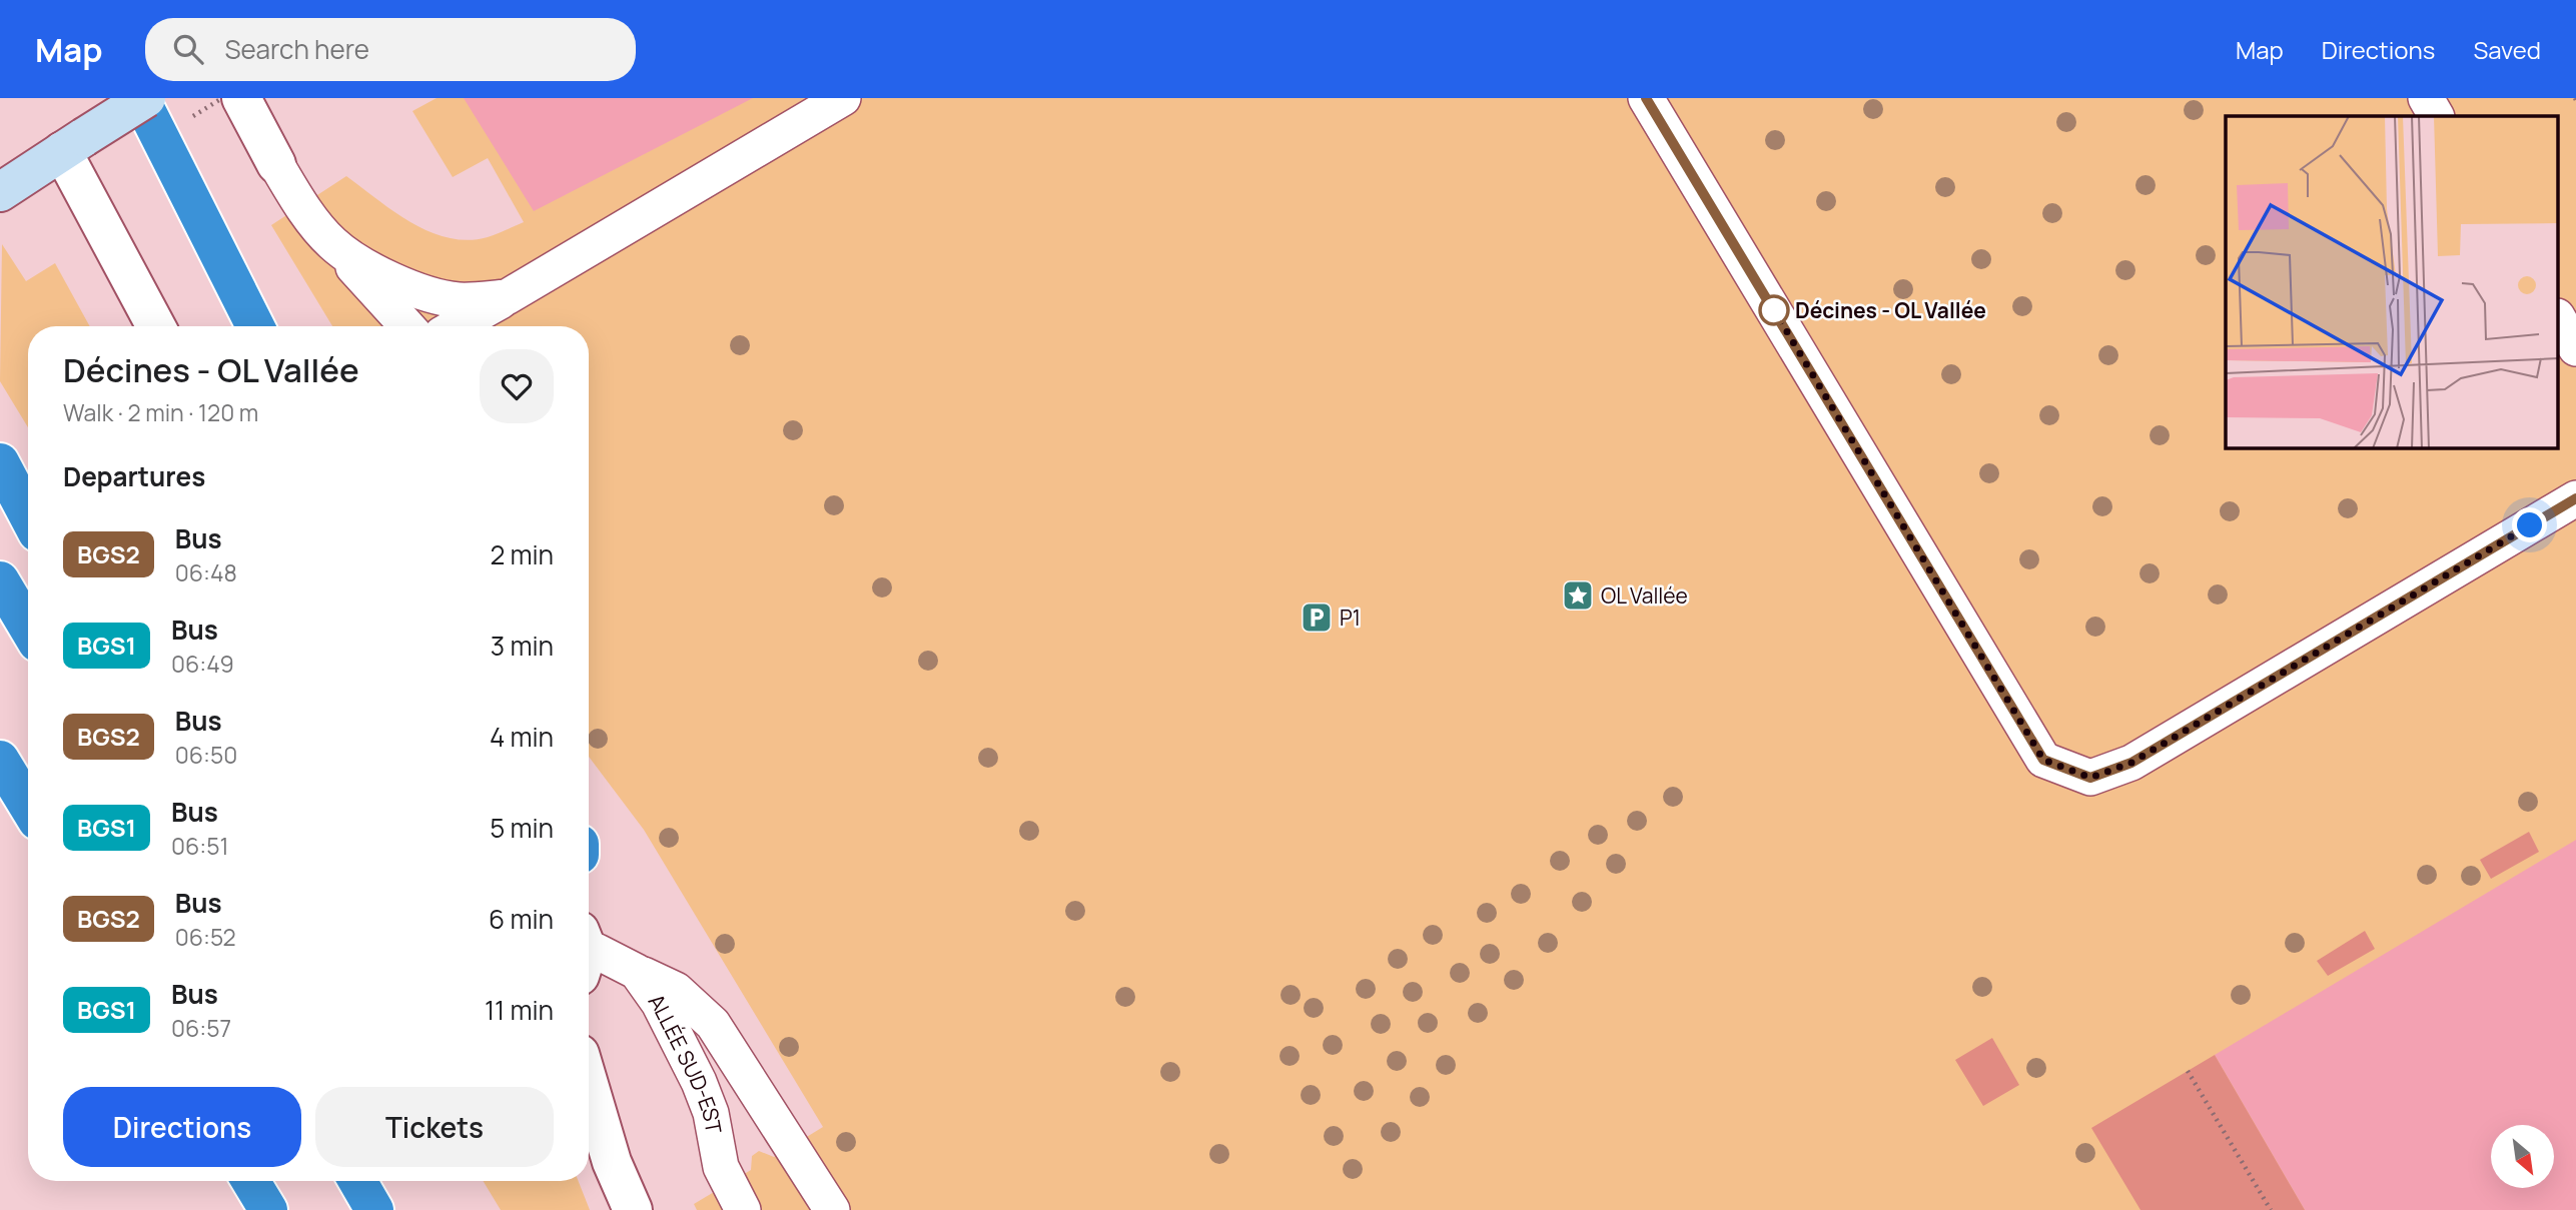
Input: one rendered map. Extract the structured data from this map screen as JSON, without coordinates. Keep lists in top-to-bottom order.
{
  "streets": {
    "lane": ["ALLÉE SUD-EST"]
  },
  "places": {
    "other": ["Décines - OL Vallée"],
    "place": ["OL Vallée"],
    "parking": ["P1"]
  },
  "lines": ["bus line BGS2"],
  "north": "bottom right",
  "page": {
    "header": "Map",
    "search": "Search here",
    "nav": ["Map", "Directions", "Saved"],
    "heading": [
      ["Décines - OL Vallée", "Walk · 2 min · 120 m"],
      "Departures"
    ],
    "list": [
      {
        "mark": "BGS2",
        "name": "Bus",
        "note": "06:48",
        "value": "2 min"
      },
      {
        "mark": "BGS1",
        "name": "Bus",
        "note": "06:49",
        "value": "3 min"
      },
      {
        "mark": "BGS2",
        "name": "Bus",
        "note": "06:50",
        "value": "4 min"
      },
      {
        "mark": "BGS1",
        "name": "Bus",
        "note": "06:51",
        "value": "5 min"
      },
      {
        "mark": "BGS2",
        "name": "Bus",
        "note": "06:52",
        "value": "6 min"
      },
      {
        "mark": "BGS1",
        "name": "Bus",
        "note": "06:57",
        "value": "11 min"
      }
    ],
    "buttons": ["Directions", "Tickets"]
  }
}
